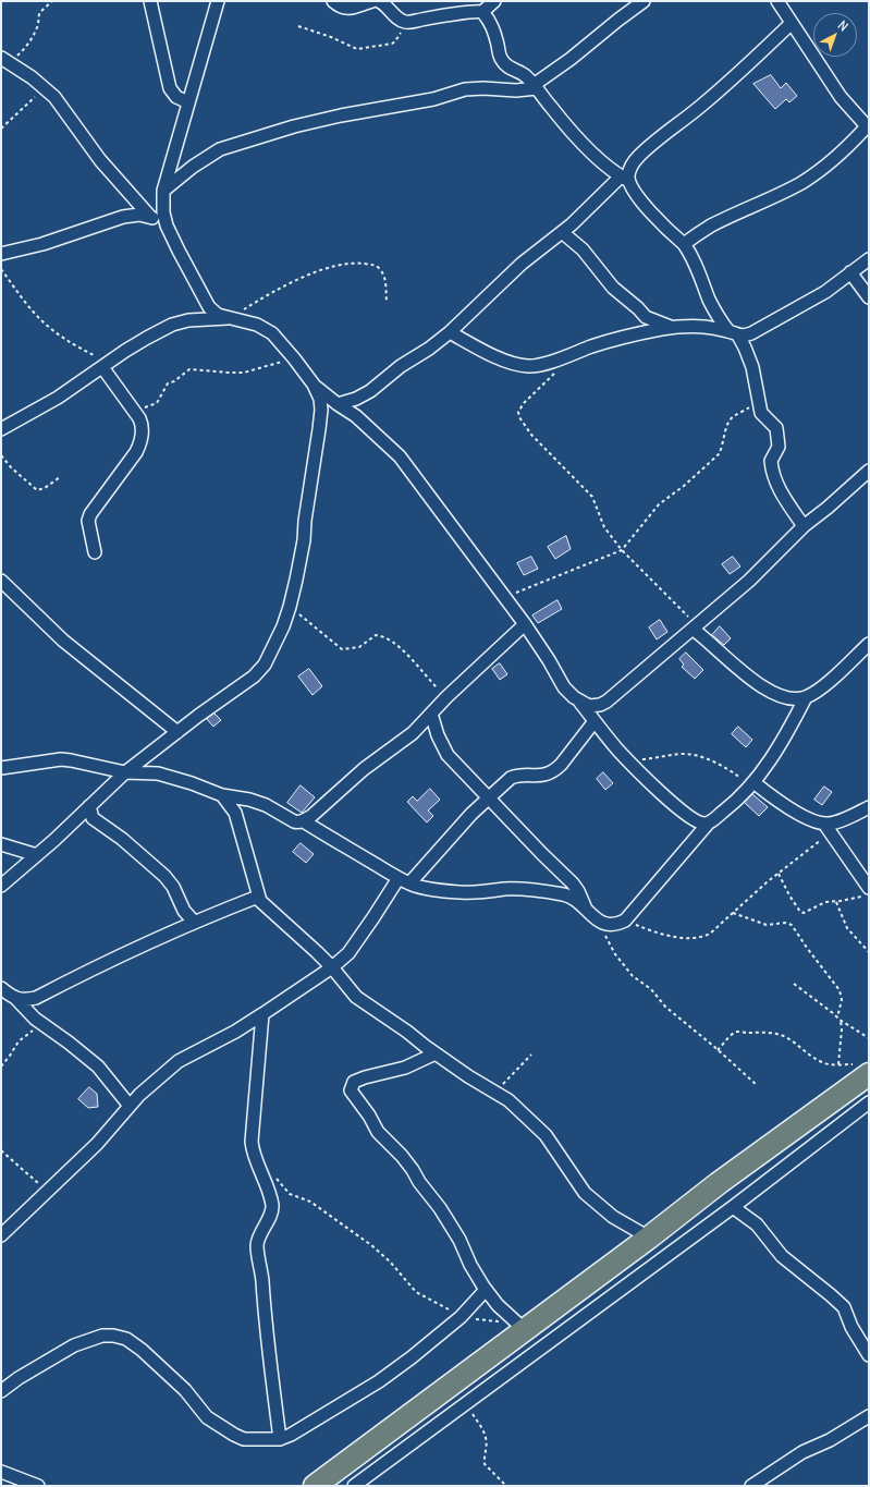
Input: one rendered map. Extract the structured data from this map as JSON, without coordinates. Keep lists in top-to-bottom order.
{
  "north": "top right"
}
